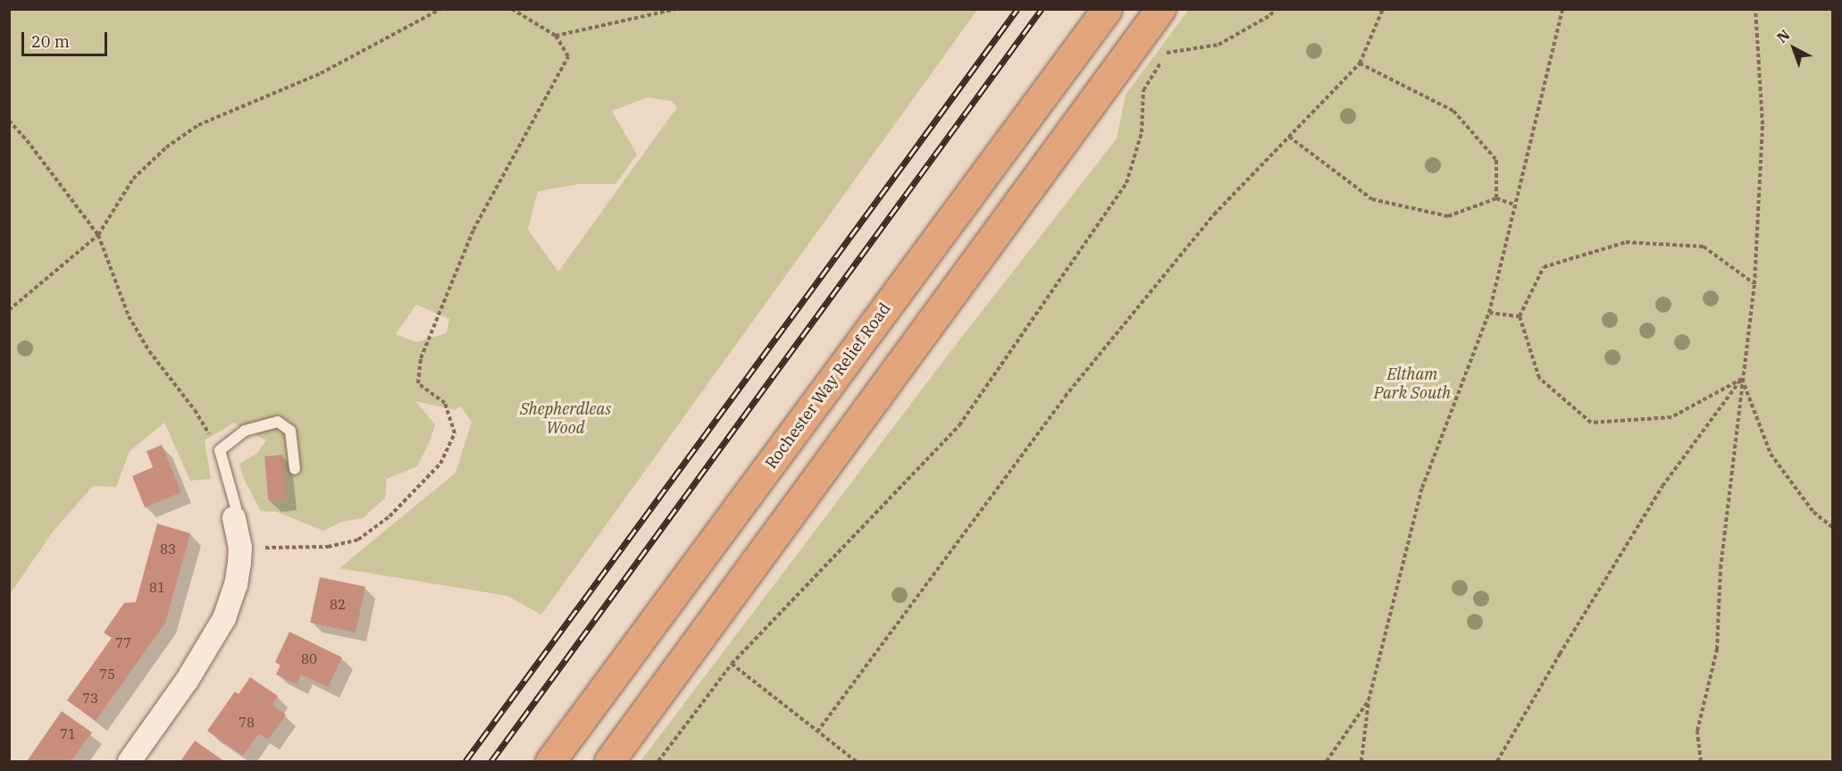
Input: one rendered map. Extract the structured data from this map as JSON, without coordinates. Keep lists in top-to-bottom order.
{
  "streets": {
    "highway": ["Rochester Way Relief Road"]
  },
  "parks": ["Eltham Park South", "Shepherdleas Wood"],
  "house_numbers": [
    "83",
    "81",
    "82",
    "77",
    "80",
    "75",
    "73",
    "78",
    "71"
  ],
  "scale_bar": "20 m",
  "north": "top left"
}
